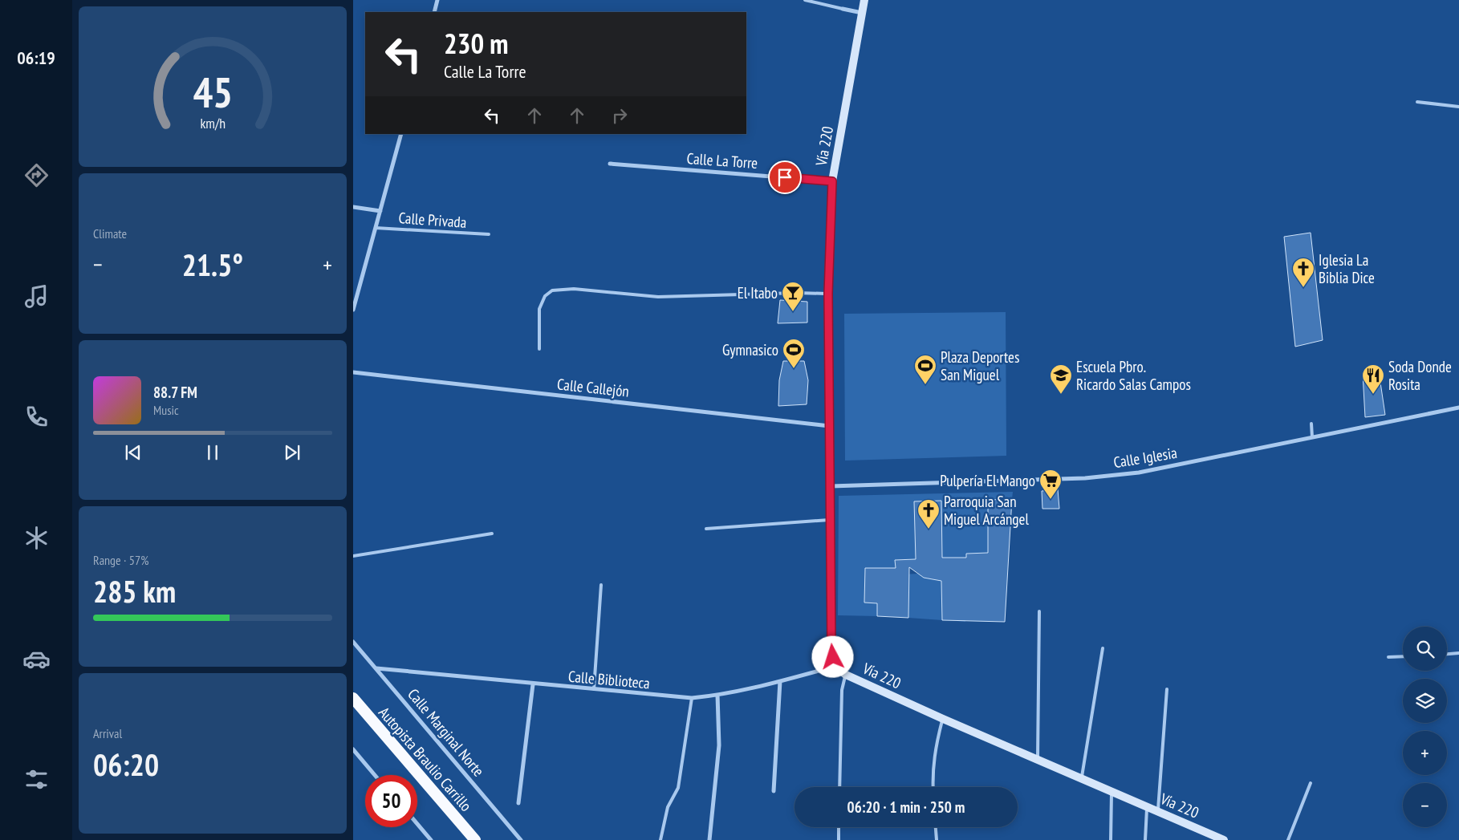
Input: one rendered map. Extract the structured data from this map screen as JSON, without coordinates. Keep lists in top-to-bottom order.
{
  "streets": {
    "highway": ["Autopista Braulio Carrillo"],
    "main road": ["Vía 220"],
    "street": [
      "Calle La Torre",
      "Calle Callejón",
      "Calle Iglesia",
      "Calle Biblioteca",
      "Calle Marginal Norte"
    ],
    "lane": ["Calle Privada"]
  },
  "crossings": [
    ["Vía 220", "Calle La Torre"],
    ["Vía 220", "Calle Callejón"],
    ["Vía 220", "Calle Iglesia"],
    ["Vía 220", "Calle Biblioteca"],
    ["Calle Biblioteca", "Calle Marginal Norte"]
  ],
  "places": {
    "church": ["Iglesia La Biblia Dice", "Parroquia San Miguel Arcángel"],
    "bar": ["El Itabo"],
    "sports": ["Gymnasico", "Plaza Deportes San Miguel"],
    "school or university": ["Escuela Pbro. Ricardo Salas Campos"],
    "restaurant": ["Soda Donde Rosita"],
    "supermarket": ["Pulpería El Mango"]
  },
  "page": {
    "tabs": "06:19",
    "turn": ["230 m", "Calle La Torre"],
    "tile": [
      "Climate",
      ["Range · 57%", "285 km"],
      ["Arrival", "06:20"]
    ],
    "heat": ["−", "21.5°", "+"],
    "song": ["88.7 FM", "Music"],
    "map_buttons": ["+", "−"],
    "limit": "50",
    "trip": "06:20 · 1 min · 250 m",
    "gauge": ["45", "km/h"]
  }
}
